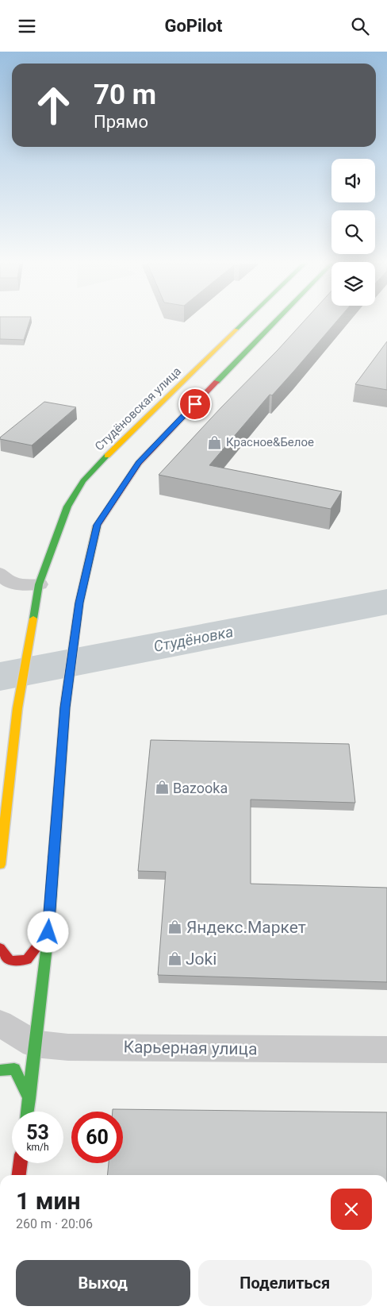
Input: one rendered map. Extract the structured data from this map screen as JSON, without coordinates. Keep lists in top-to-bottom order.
{
  "streets": {
    "main road": ["Студёновская улица"],
    "street": ["Карьерная улица"]
  },
  "water": ["Студёновка"],
  "places": {
    "shop": [
      "Красное&Белое",
      "Bazooka",
      "Яндекс.Маркет",
      "Joki"
    ]
  },
  "page": {
    "header": "GoPilot",
    "turn": ["70 m", "Прямо"],
    "speed": "53 km/h",
    "limit": "60",
    "heading": ["1 мин", "260 m · 20:06"],
    "buttons": ["Выход", "Поделиться"]
  }
}
